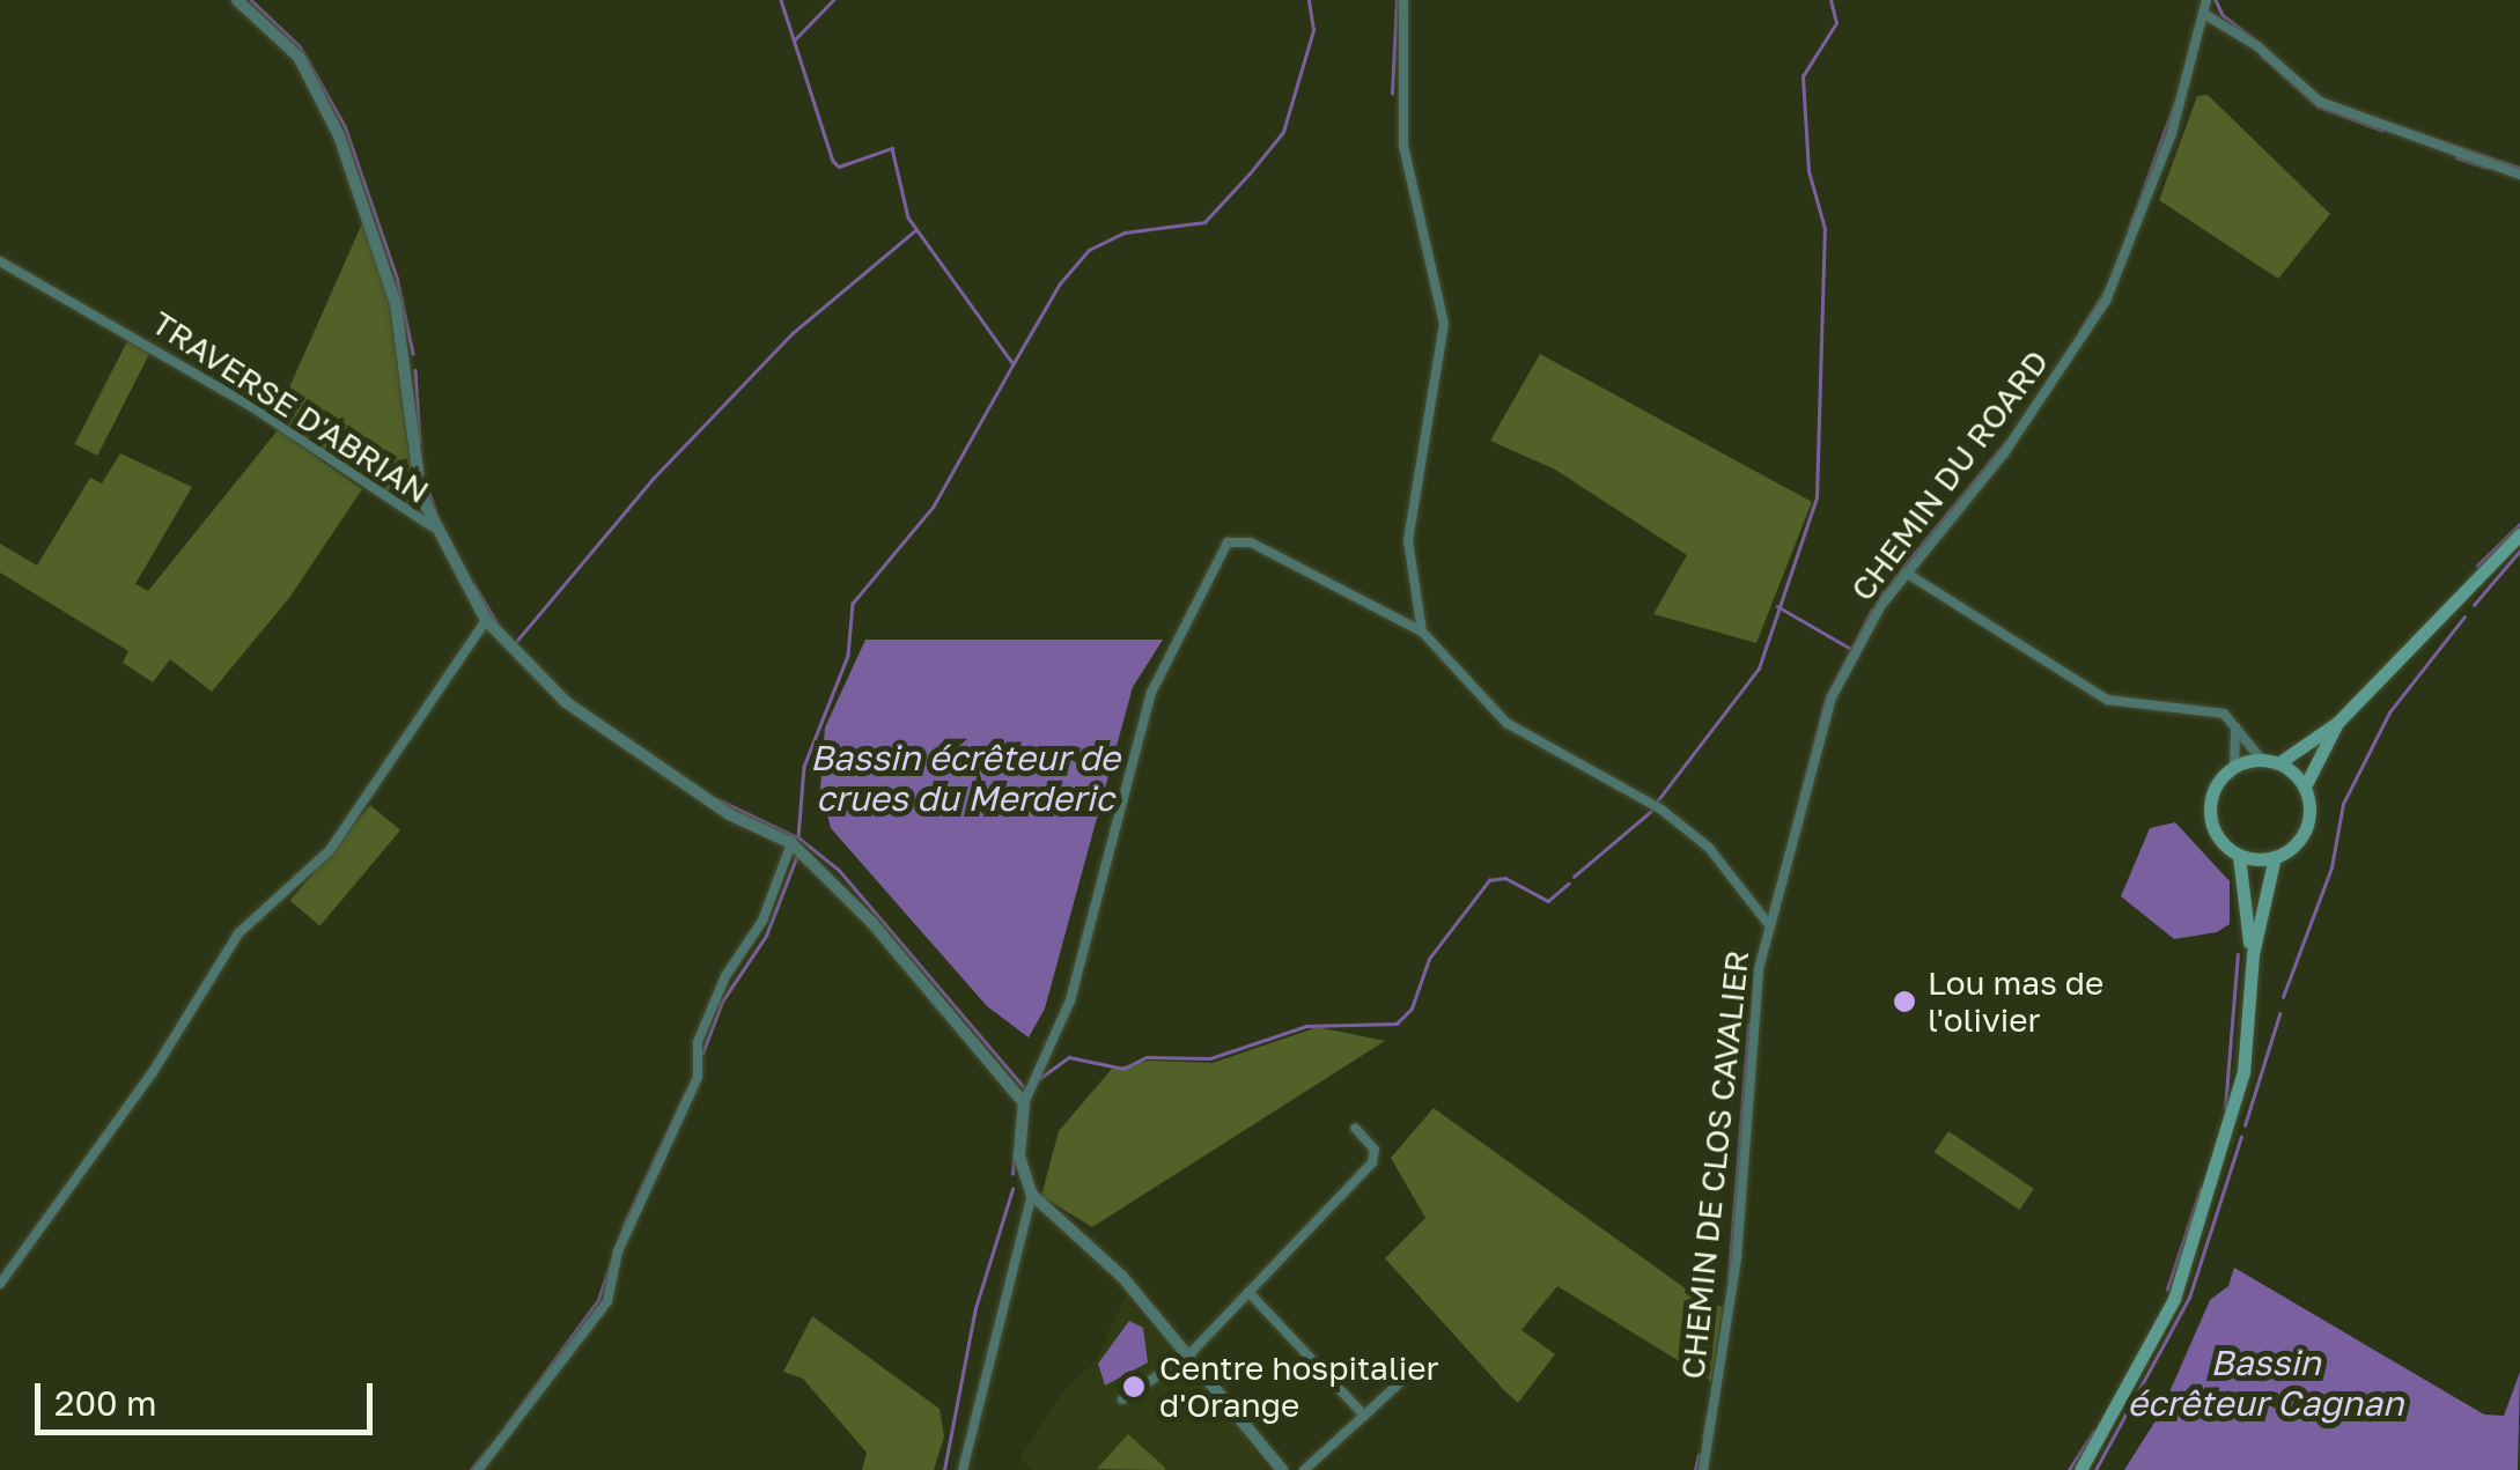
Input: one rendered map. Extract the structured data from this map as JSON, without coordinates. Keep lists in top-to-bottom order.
{
  "streets": {
    "street": ["TRAVERSE D'ABRIAN", "CHEMIN DU ROARD", "CHEMIN DE CLOS CAVALIER"]
  },
  "crossings": [
    ["CHEMIN DU ROARD", "CHEMIN DE CLOS CAVALIER"]
  ],
  "water": ["Bassin écrêteur de crues du Merderic", "Bassin écrêteur Cagnan"],
  "places": ["Lou mas de l'olivier", "Centre hospitalier d'Orange"],
  "scale_bar": "200 m"
}
